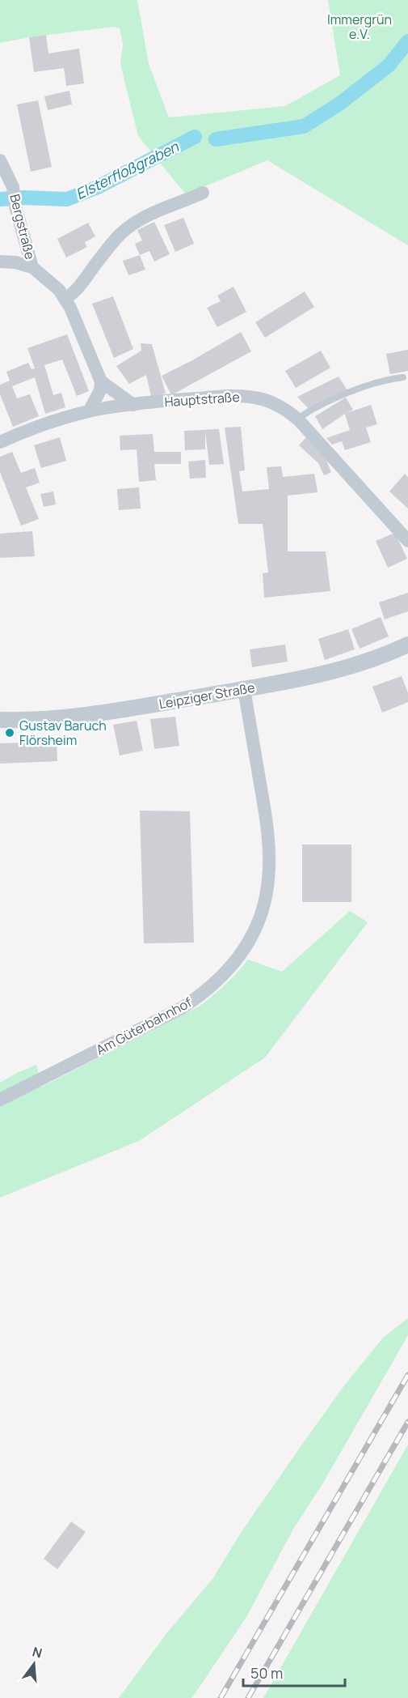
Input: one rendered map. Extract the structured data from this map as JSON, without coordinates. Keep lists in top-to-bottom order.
{
  "streets": {
    "street": [
      "Bergstraße",
      "Hauptstraße",
      "Leipziger Straße",
      "Am Güterbahnhof"
    ]
  },
  "crossings": [
    ["Leipziger Straße", "Am Güterbahnhof"]
  ],
  "water": ["Elsterfloßgraben"],
  "parks": ["Immergrün e.V."],
  "places": ["Gustav Baruch Flörsheim"],
  "scale_bar": "50 m",
  "north": "top"
}
